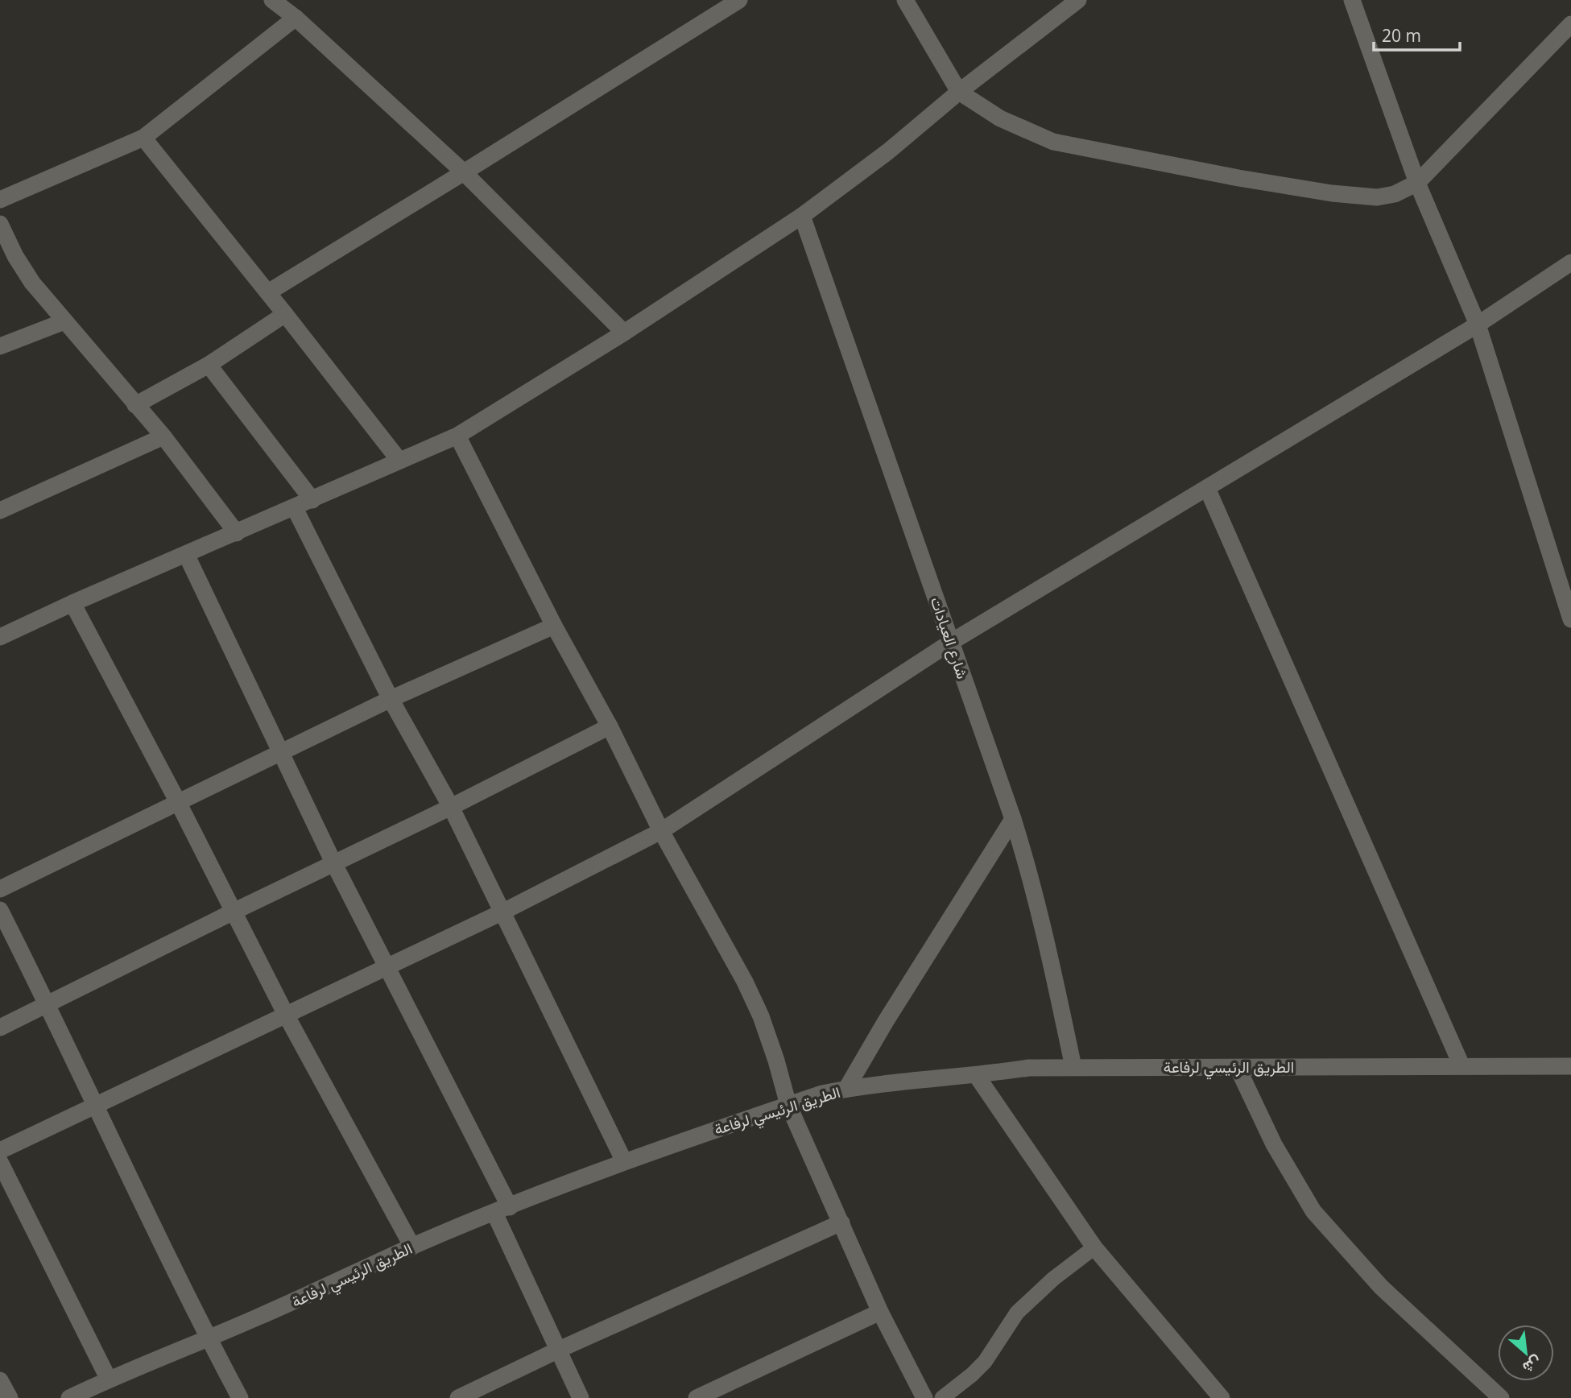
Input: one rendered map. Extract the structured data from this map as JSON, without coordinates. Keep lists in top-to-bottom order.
{
  "streets": {
    "street": ["شارع العيادات", "الطريق الرئيسي لرفاعة"]
  },
  "crossings": [
    ["شارع العيادات", "الطريق الرئيسي لرفاعة"]
  ],
  "scale_bar": "20 m",
  "north": "bottom right"
}
